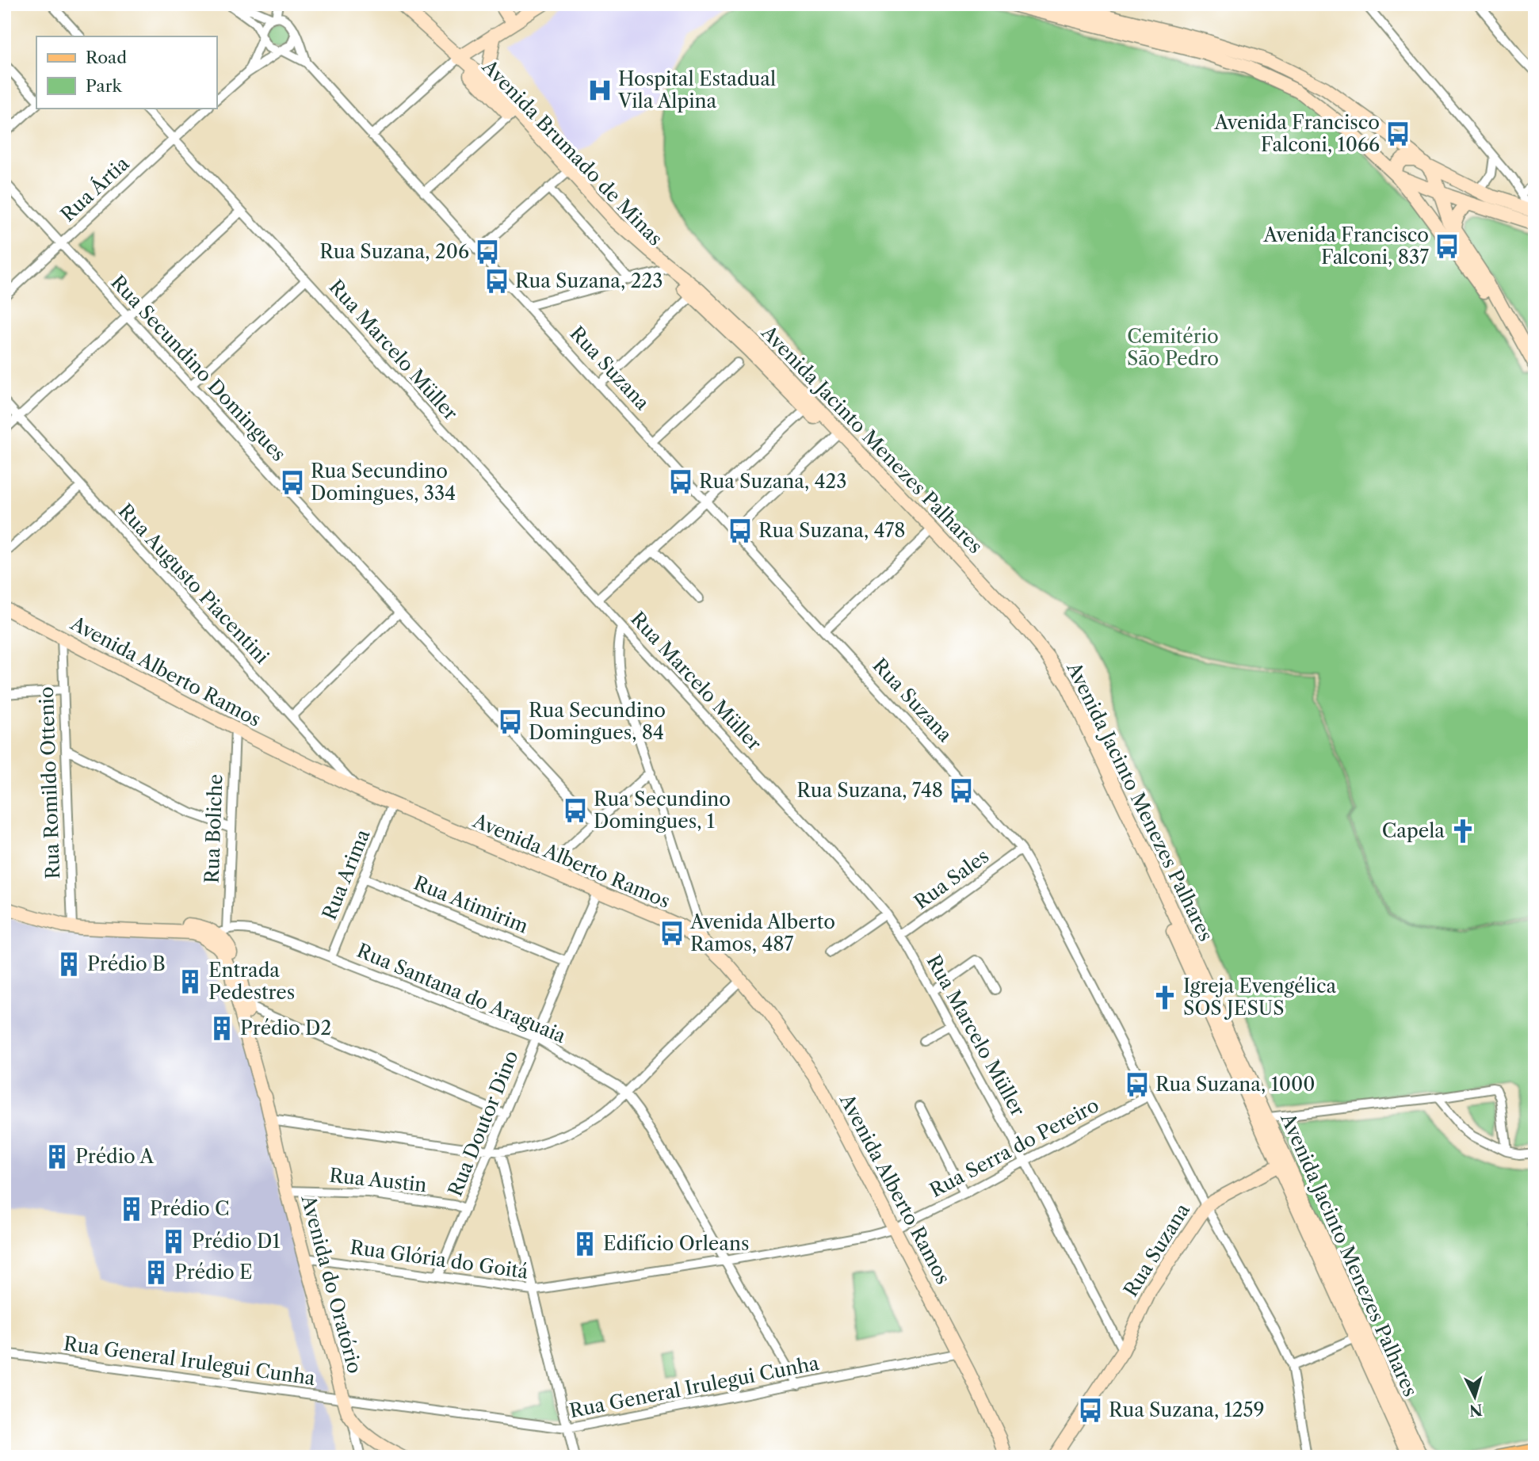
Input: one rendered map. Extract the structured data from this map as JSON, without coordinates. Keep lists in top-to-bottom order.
{
  "streets": {
    "main road": [
      "Avenida Brumado de Minas",
      "Rua Suzana",
      "Avenida Jacinto Menezes Palhares",
      "Avenida Alberto Ramos",
      "Avenida do Oratório"
    ],
    "street": [
      "Rua Ártia",
      "Rua Marcelo Müller",
      "Rua Secundino Domingues",
      "Rua Augusto Piacentini",
      "Rua Romildo Ottenio",
      "Rua Boliche",
      "Rua Arima",
      "Rua Sales",
      "Rua Atimirim",
      "Rua Santana do Araguaia",
      "Rua Doutor Dino",
      "Rua Serra do Pereiro",
      "Rua Austin",
      "Rua Glória do Goitá",
      "Rua General Irulegui Cunha"
    ]
  },
  "crossings": [
    ["Avenida Brumado de Minas", "Avenida Jacinto Menezes Palhares"],
    ["Rua Ártia", "Rua Marcelo Müller"],
    ["Rua Ártia", "Rua Secundino Domingues"],
    ["Rua Marcelo Müller", "Rua Suzana"],
    ["Rua Marcelo Müller", "Rua Sales"],
    ["Rua Marcelo Müller", "Rua Serra do Pereiro"],
    ["Rua Suzana", "Rua Sales"],
    ["Rua Suzana", "Rua Serra do Pereiro"],
    ["Rua Augusto Piacentini", "Avenida Alberto Ramos"],
    ["Avenida Alberto Ramos", "Rua Romildo Ottenio"],
    ["Avenida Alberto Ramos", "Rua Boliche"],
    ["Avenida Alberto Ramos", "Rua Arima"],
    ["Avenida Alberto Ramos", "Rua Doutor Dino"],
    ["Avenida Alberto Ramos", "Rua Serra do Pereiro"],
    ["Avenida Alberto Ramos", "Rua Glória do Goitá"],
    ["Avenida Alberto Ramos", "Rua General Irulegui Cunha"],
    ["Rua Boliche", "Rua Santana do Araguaia"],
    ["Rua Boliche", "Avenida do Oratório"],
    ["Rua Arima", "Rua Atimirim"],
    ["Rua Arima", "Rua Santana do Araguaia"],
    ["Rua Atimirim", "Rua Doutor Dino"],
    ["Rua Santana do Araguaia", "Rua Doutor Dino"],
    ["Rua Santana do Araguaia", "Rua Glória do Goitá"],
    ["Rua Santana do Araguaia", "Avenida do Oratório"],
    ["Rua Santana do Araguaia", "Rua General Irulegui Cunha"],
    ["Rua Doutor Dino", "Rua Austin"],
    ["Rua Doutor Dino", "Rua Glória do Goitá"],
    ["Rua Serra do Pereiro", "Rua Glória do Goitá"],
    ["Rua Austin", "Avenida do Oratório"],
    ["Rua Glória do Goitá", "Avenida do Oratório"],
    ["Avenida do Oratório", "Rua General Irulegui Cunha"]
  ],
  "parks": ["Cemitério São Pedro"],
  "places": {
    "hospital": ["Hospital Estadual Vila Alpina"],
    "bus stop": [
      "Avenida Francisco Falconi, 1066",
      "Avenida Francisco Falconi, 837",
      "Rua Suzana, 206",
      "Rua Suzana, 223",
      "Rua Suzana, 423",
      "Rua Secundino Domingues, 334",
      "Rua Suzana, 478",
      "Rua Secundino Domingues, 84",
      "Rua Suzana, 748",
      "Rua Secundino Domingues, 1",
      "Avenida Alberto Ramos, 487",
      "Rua Suzana, 1000",
      "Rua Suzana, 1259"
    ],
    "church": ["Capela", "Igreja Evengélica SOS JESUS"],
    "building": [
      "Prédio B",
      "Entrada Pedestres",
      "Prédio D2",
      "Prédio A",
      "Prédio C",
      "Prédio D1",
      "Edifício Orleans",
      "Prédio E"
    ]
  },
  "legend": ["Road", "Park"],
  "north": "bottom"
}
